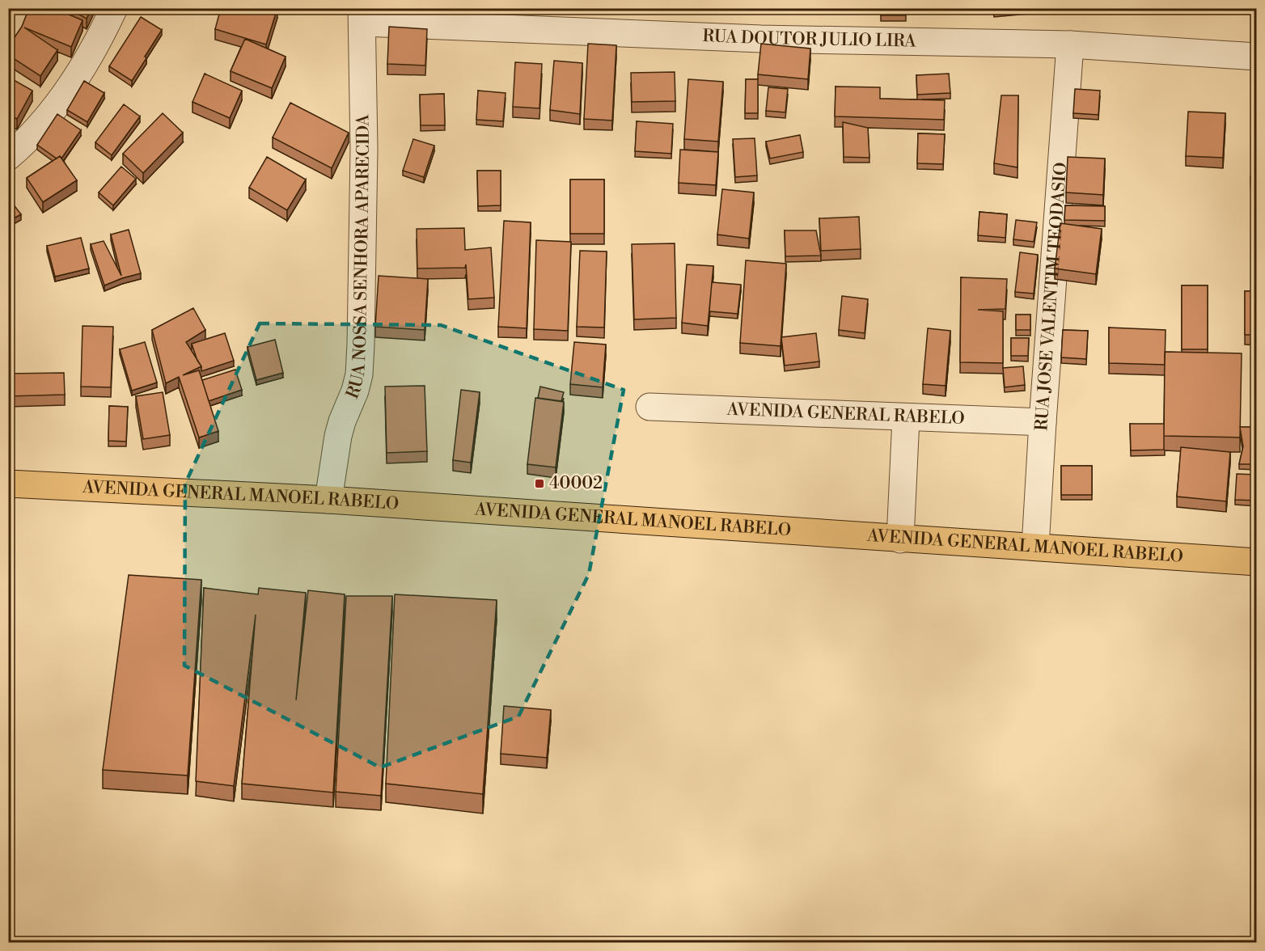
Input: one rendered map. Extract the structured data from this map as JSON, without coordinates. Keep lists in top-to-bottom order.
{
  "streets": {
    "main road": ["AVENIDA GENERAL MANOEL RABELO"],
    "street": [
      "RUA DOUTOR JULIO LIRA",
      "RUA NOSSA SENHORA APARECIDA",
      "RUA JOSE VALENTIM TEODASIO",
      "AVENIDA GENERAL RABELO"
    ]
  },
  "crossings": [
    ["RUA DOUTOR JULIO LIRA", "RUA NOSSA SENHORA APARECIDA"],
    ["RUA DOUTOR JULIO LIRA", "RUA JOSE VALENTIM TEODASIO"],
    ["RUA NOSSA SENHORA APARECIDA", "AVENIDA GENERAL MANOEL RABELO"],
    ["RUA JOSE VALENTIM TEODASIO", "AVENIDA GENERAL RABELO"],
    ["RUA JOSE VALENTIM TEODASIO", "AVENIDA GENERAL MANOEL RABELO"]
  ],
  "places": {
    "transit": ["40002"]
  }
}
